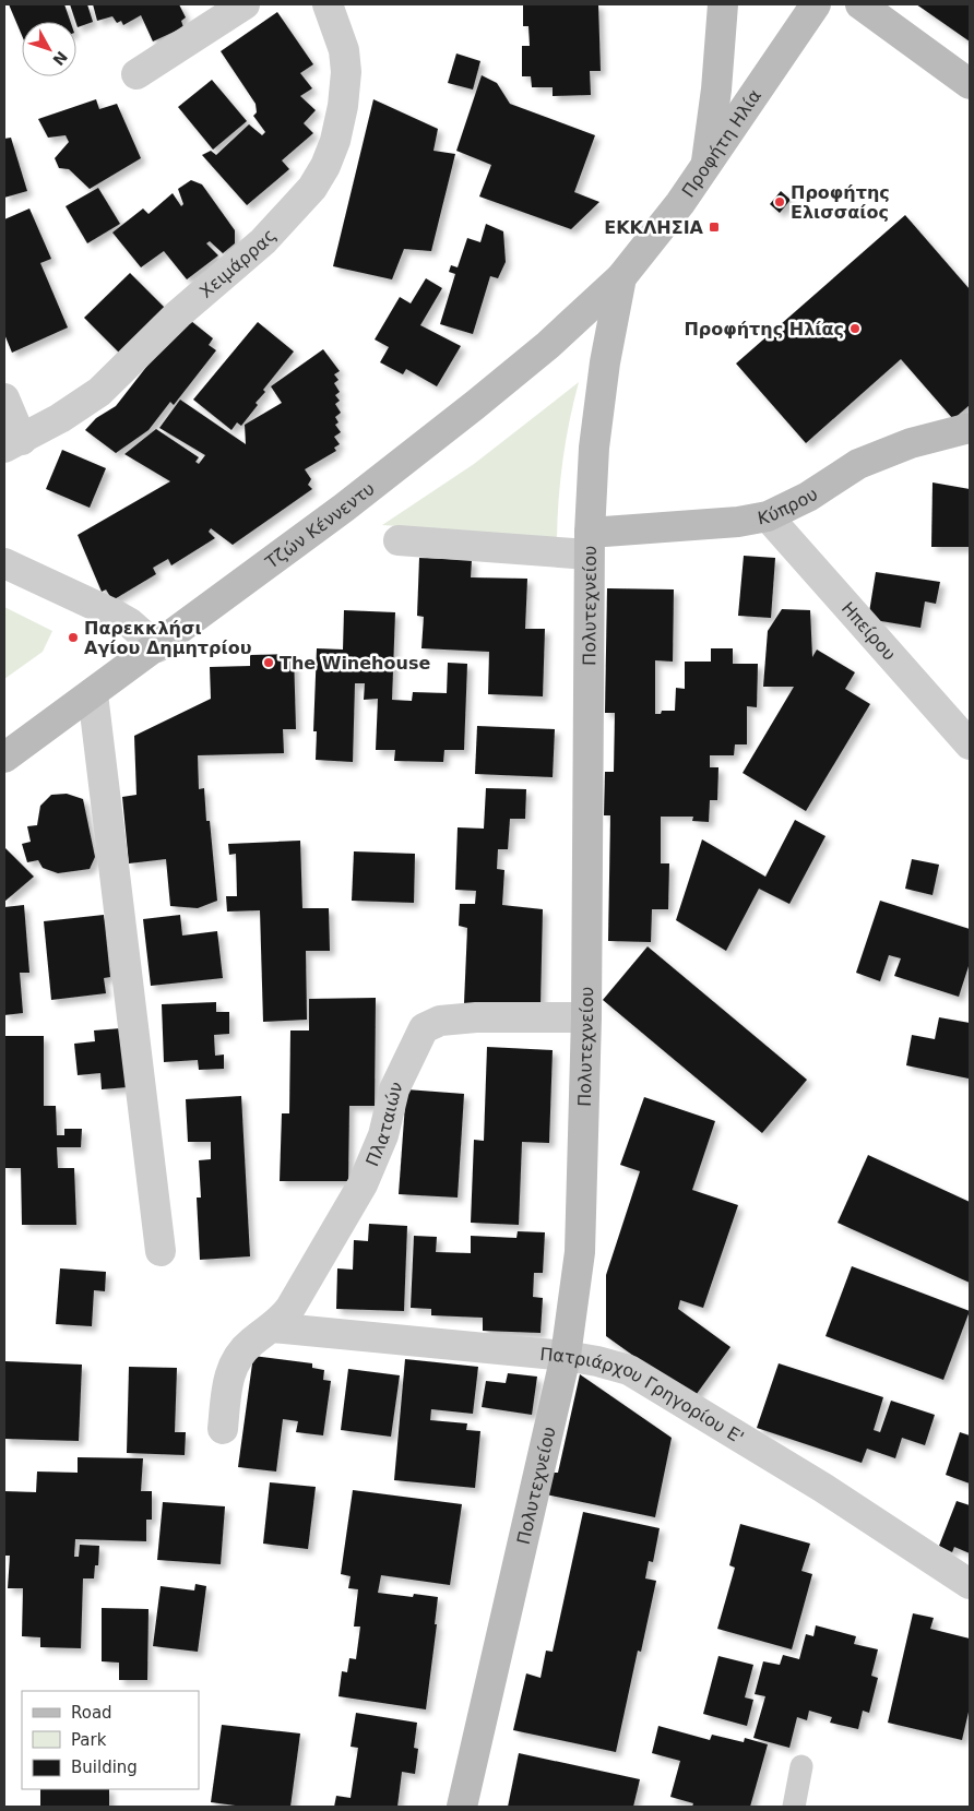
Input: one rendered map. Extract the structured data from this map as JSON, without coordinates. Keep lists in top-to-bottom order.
{
  "streets": {
    "street": [
      "Προφήτη Ηλία",
      "Χειμάρρας",
      "Κύπρου",
      "Τζών Κέννεντυ",
      "Πολυτεχνείου",
      "Ηπείρου",
      "Πλαταιών",
      "Πατριάρχου Γρηγορίου Ε'"
    ]
  },
  "crossings": [
    ["Προφήτη Ηλία", "Τζών Κέννεντυ"],
    ["Προφήτη Ηλία", "Πολυτεχνείου"],
    ["Κύπρου", "Πολυτεχνείου"],
    ["Κύπρου", "Ηπείρου"],
    ["Τζών Κέννεντυ", "Πολυτεχνείου"],
    ["Πολυτεχνείου", "Πλαταιών"],
    ["Πολυτεχνείου", "Πατριάρχου Γρηγορίου Ε'"],
    ["Πλαταιών", "Πατριάρχου Γρηγορίου Ε'"]
  ],
  "places": {
    "other": [
      "Προφήτης Ελισσαίος",
      "Προφήτης Ηλίας",
      "Παρεκκλήσι Αγίου Δημητρίου",
      "The Winehouse"
    ],
    "transit": ["ΕΚΚΛΗΣΙΑ"]
  },
  "legend": ["Road", "Park", "Building"],
  "north": "bottom right"
}
